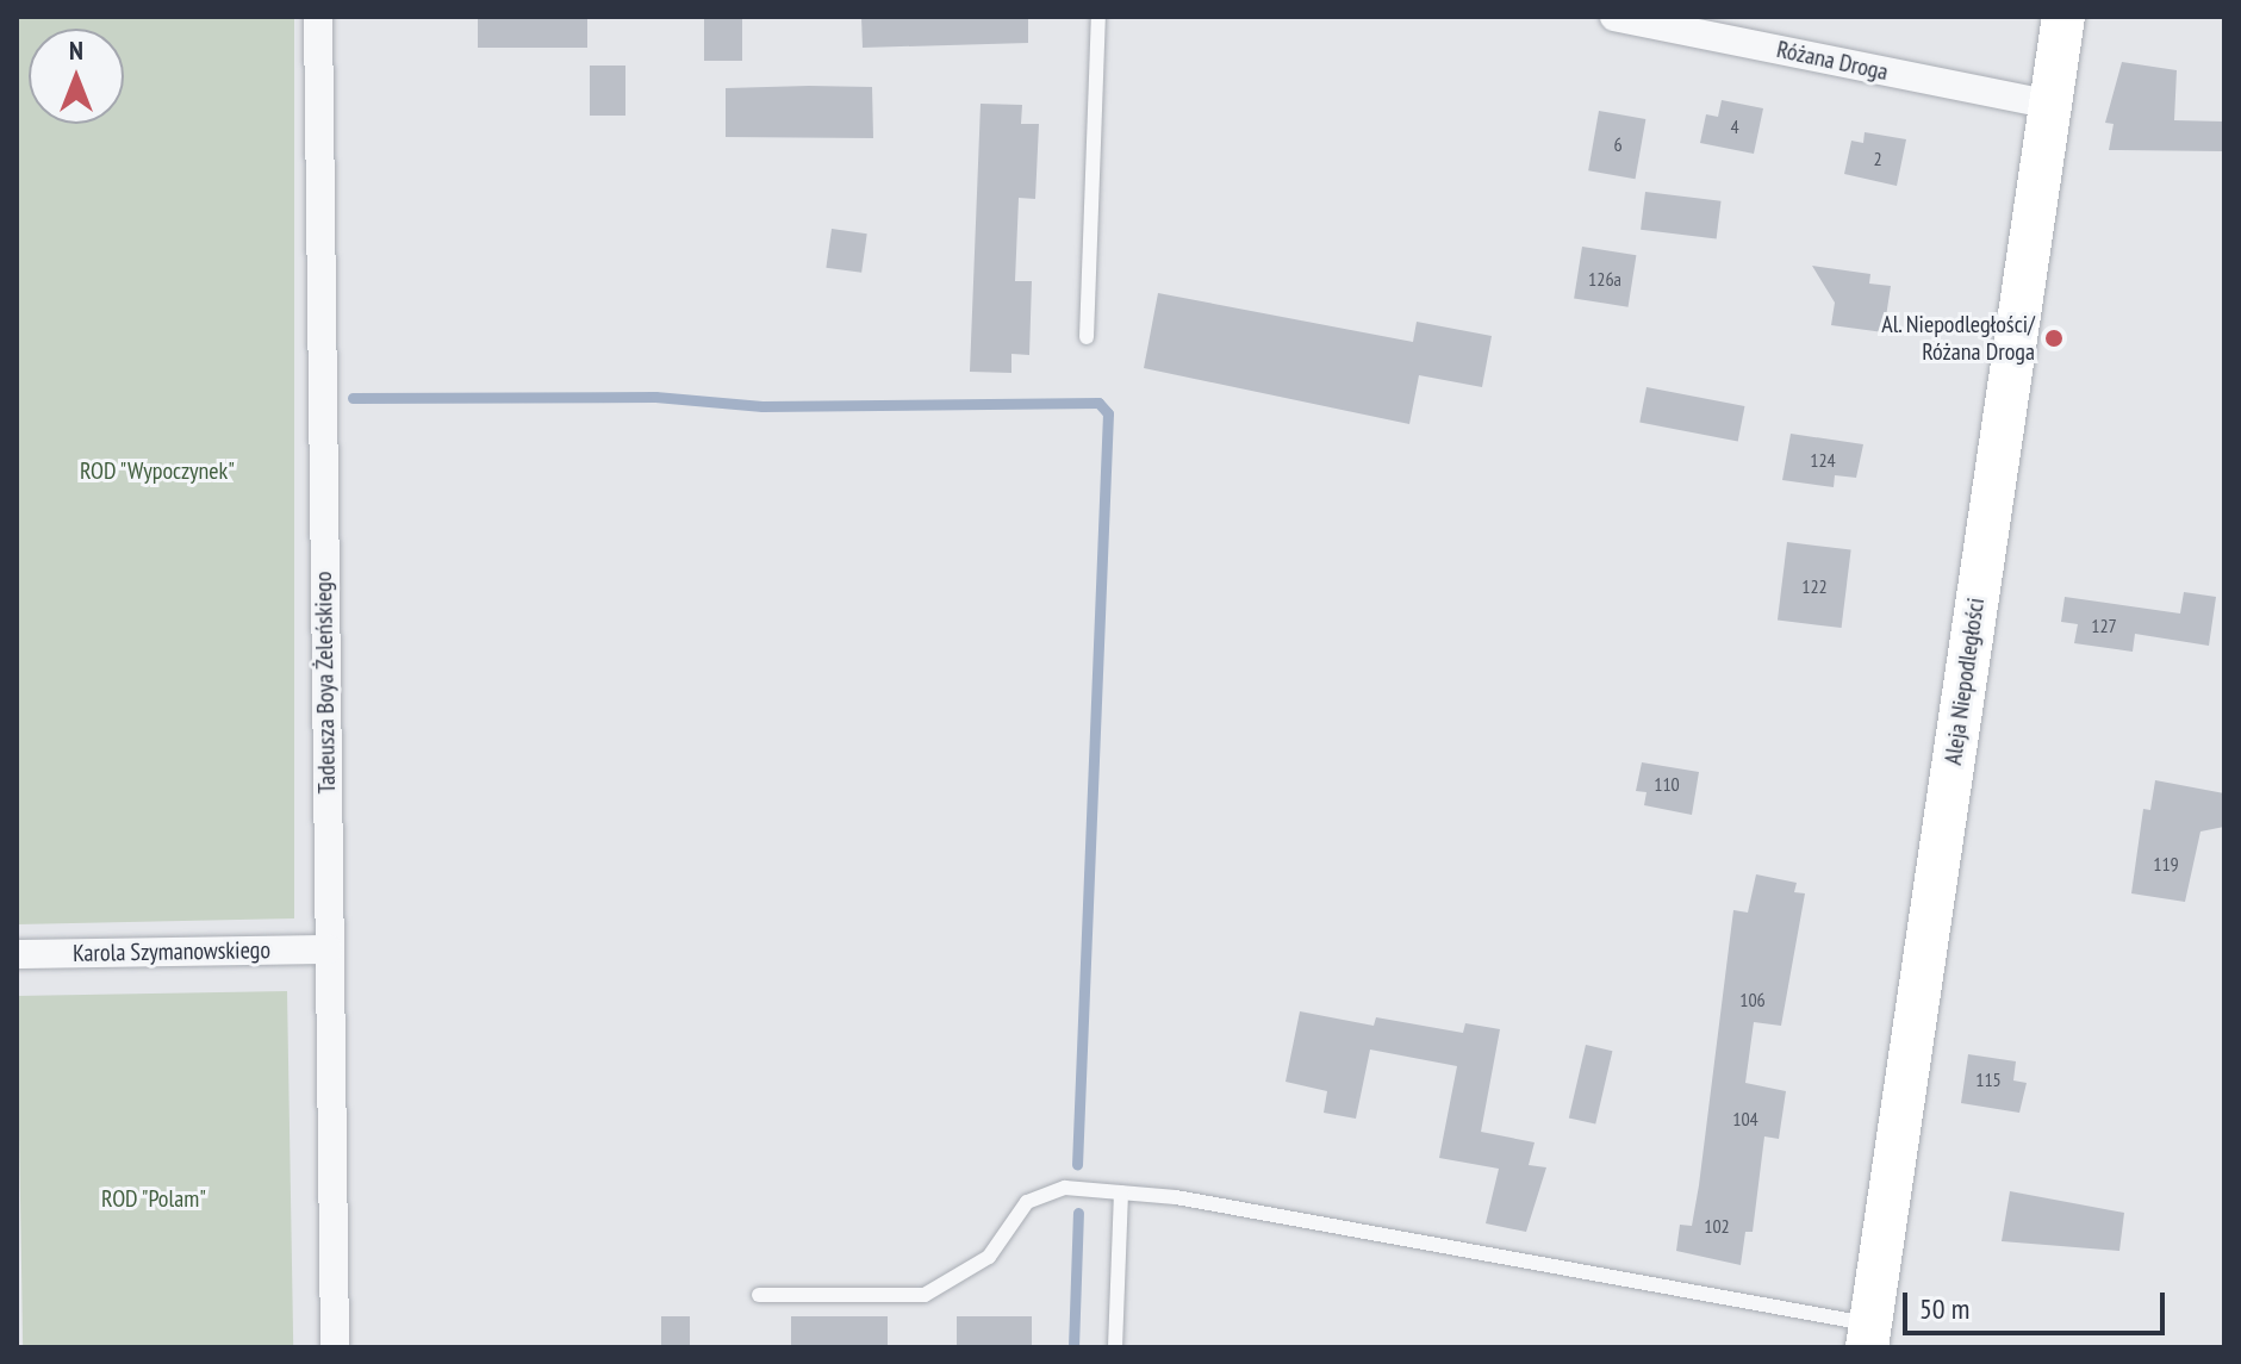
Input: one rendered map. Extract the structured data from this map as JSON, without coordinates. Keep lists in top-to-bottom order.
{
  "streets": {
    "street": [
      "Różana Droga",
      "Aleja Niepodległości",
      "Tadeusza Boya Żeleńskiego",
      "Karola Szymanowskiego"
    ]
  },
  "crossings": [
    ["Różana Droga", "Aleja Niepodległości"],
    ["Tadeusza Boya Żeleńskiego", "Karola Szymanowskiego"]
  ],
  "parks": ["ROD \"Wypoczynek\"", "ROD \"Polam\""],
  "places": ["Al. Niepodległości/ Różana Droga"],
  "house_numbers": [
    "4",
    "6",
    "2",
    "126a",
    "124",
    "122",
    "127",
    "110",
    "119",
    "106",
    "115",
    "104",
    "102"
  ],
  "scale_bar": "50 m",
  "north": "top"
}
